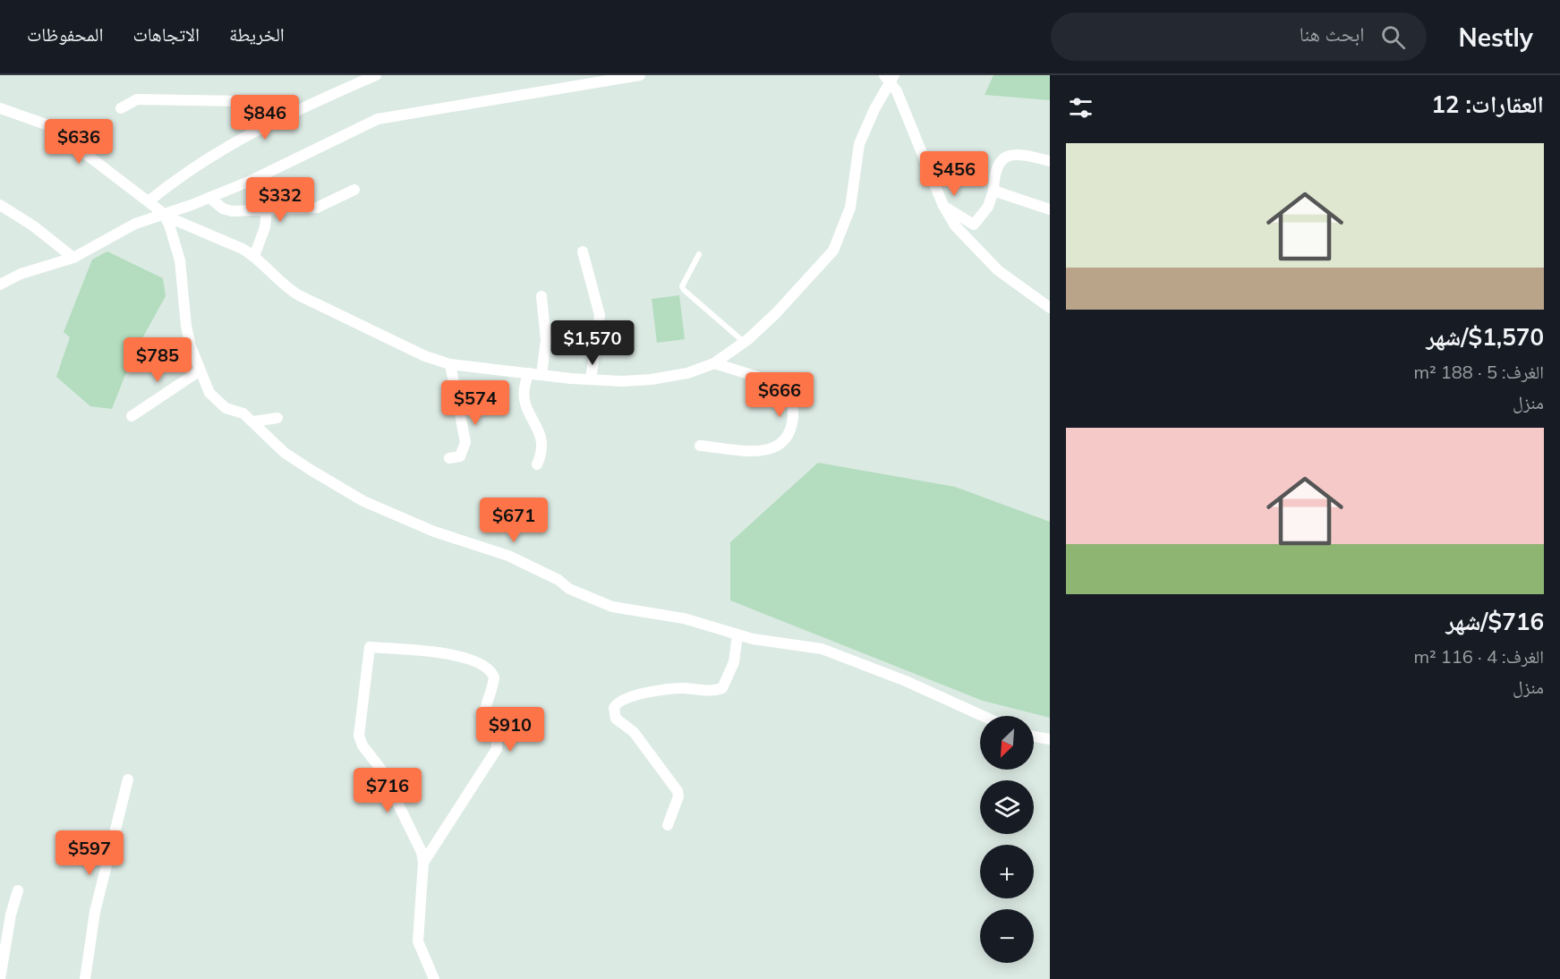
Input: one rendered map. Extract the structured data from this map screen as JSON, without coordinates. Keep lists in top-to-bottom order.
{
  "north": "bottom left",
  "page": {
    "header": "Nestly",
    "search": "ابحث هنا",
    "nav": ["الخريطة", "الاتجاهات", "المحفوظات"],
    "heading": "العقارات: 12",
    "price": [
      "$846",
      "$636",
      "$456",
      "$332",
      "$1,570",
      "$785",
      "$666",
      "$574",
      "$671",
      "$910",
      "$716",
      "$597"
    ],
    "list": [
      {
        "name": "$1,570/شهر",
        "note": "الغرف: 5 · 188 m² · منزل"
      },
      {
        "name": "$716/شهر",
        "note": "الغرف: 4 · 116 m² · منزل"
      }
    ],
    "map_buttons": ["+", "−"]
  }
}
